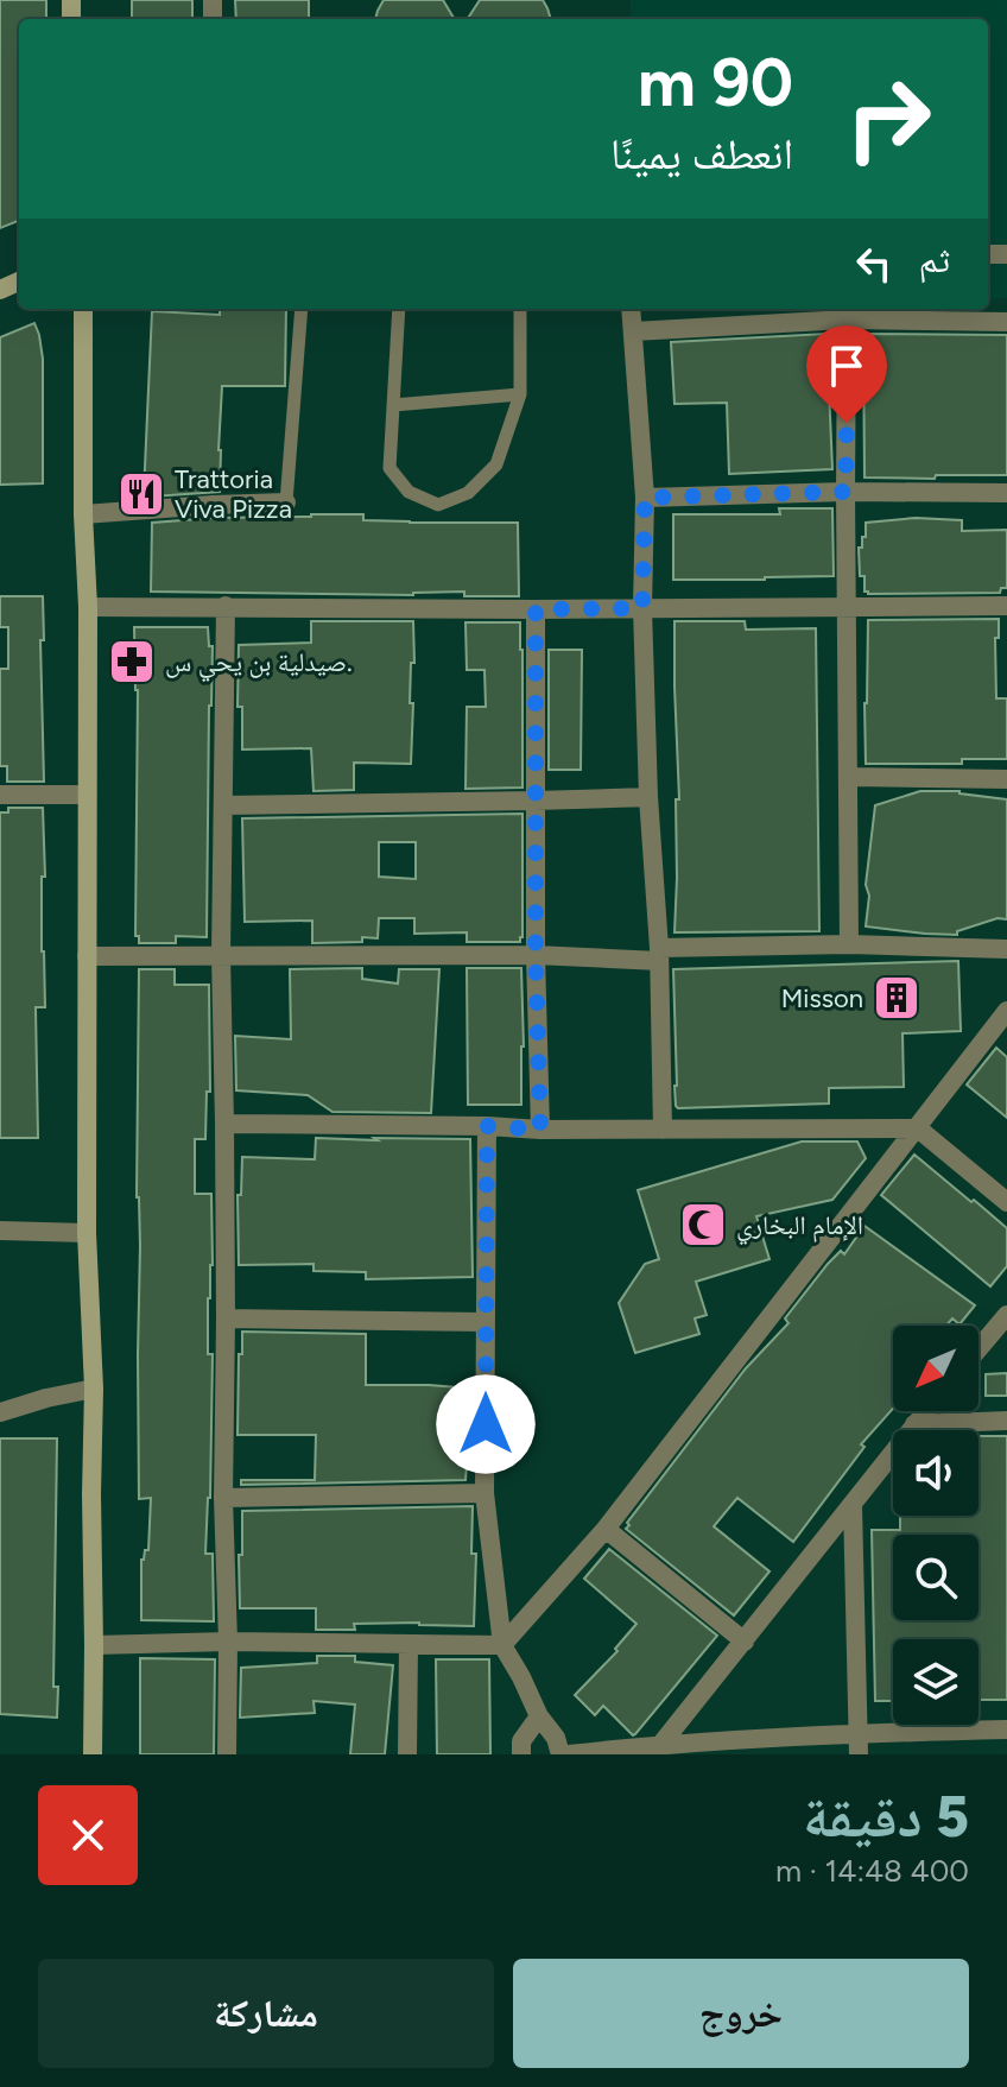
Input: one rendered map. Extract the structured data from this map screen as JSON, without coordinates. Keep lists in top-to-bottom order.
{
  "places": {
    "restaurant": ["Trattoria Viva Pizza"],
    "pharmacy": ["صيدلية بن يحي س."],
    "building": ["Misson"],
    "mosque": ["الإمام البخاري"]
  },
  "north": "bottom left",
  "page": {
    "turn": ["90 m", "انعطف يمينًا"],
    "then": "ثم",
    "heading": ["5 دقيقة", "400 m · 14:48"],
    "buttons": ["خروج", "مشاركة"]
  }
}
